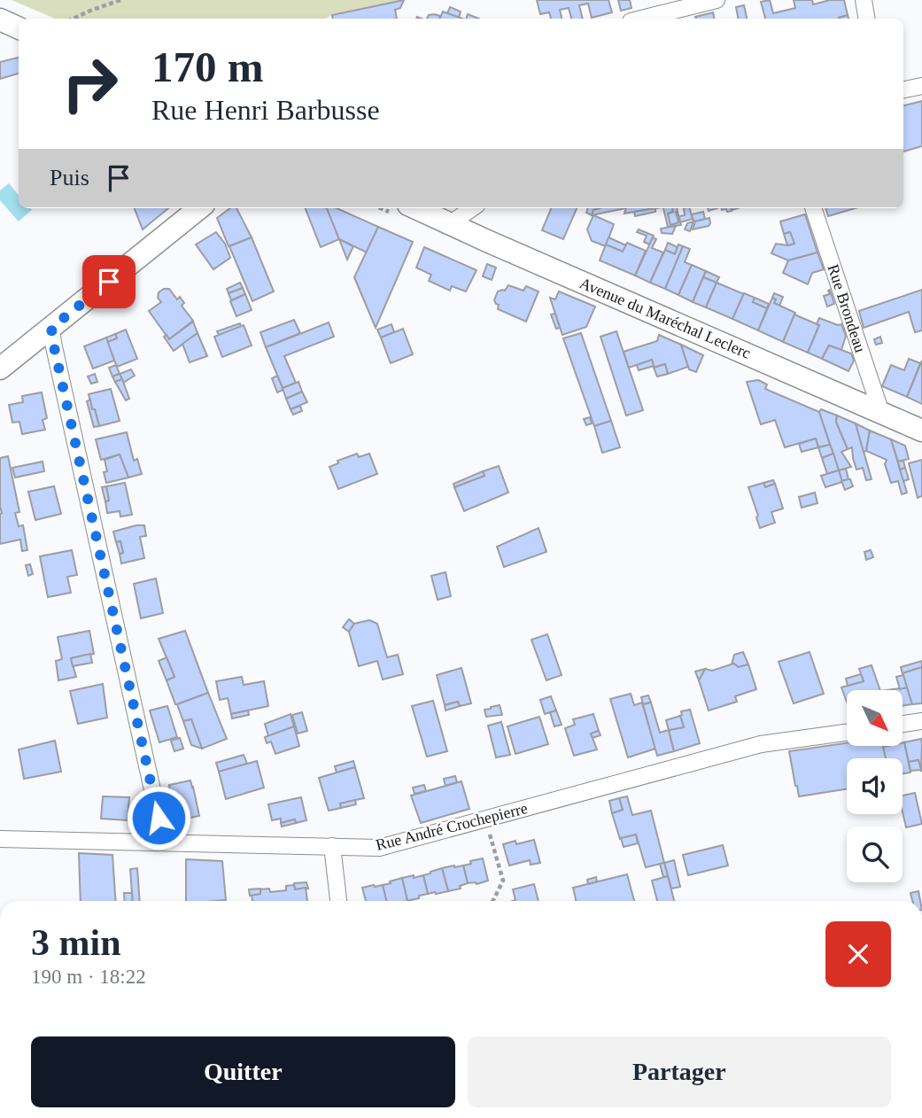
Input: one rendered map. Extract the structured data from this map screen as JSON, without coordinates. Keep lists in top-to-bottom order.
{
  "streets": {
    "main road": ["Avenue du Maréchal Leclerc"],
    "street": ["Rue Brondeau", "Rue André Crochepierre"]
  },
  "crossings": [
    ["Rue Brondeau", "Avenue du Maréchal Leclerc"]
  ],
  "north": "bottom right",
  "page": {
    "turn": ["170 m", "Rue Henri Barbusse"],
    "then": "Puis",
    "heading": ["3 min", "190 m · 18:22"],
    "buttons": ["Quitter", "Partager"]
  }
}
